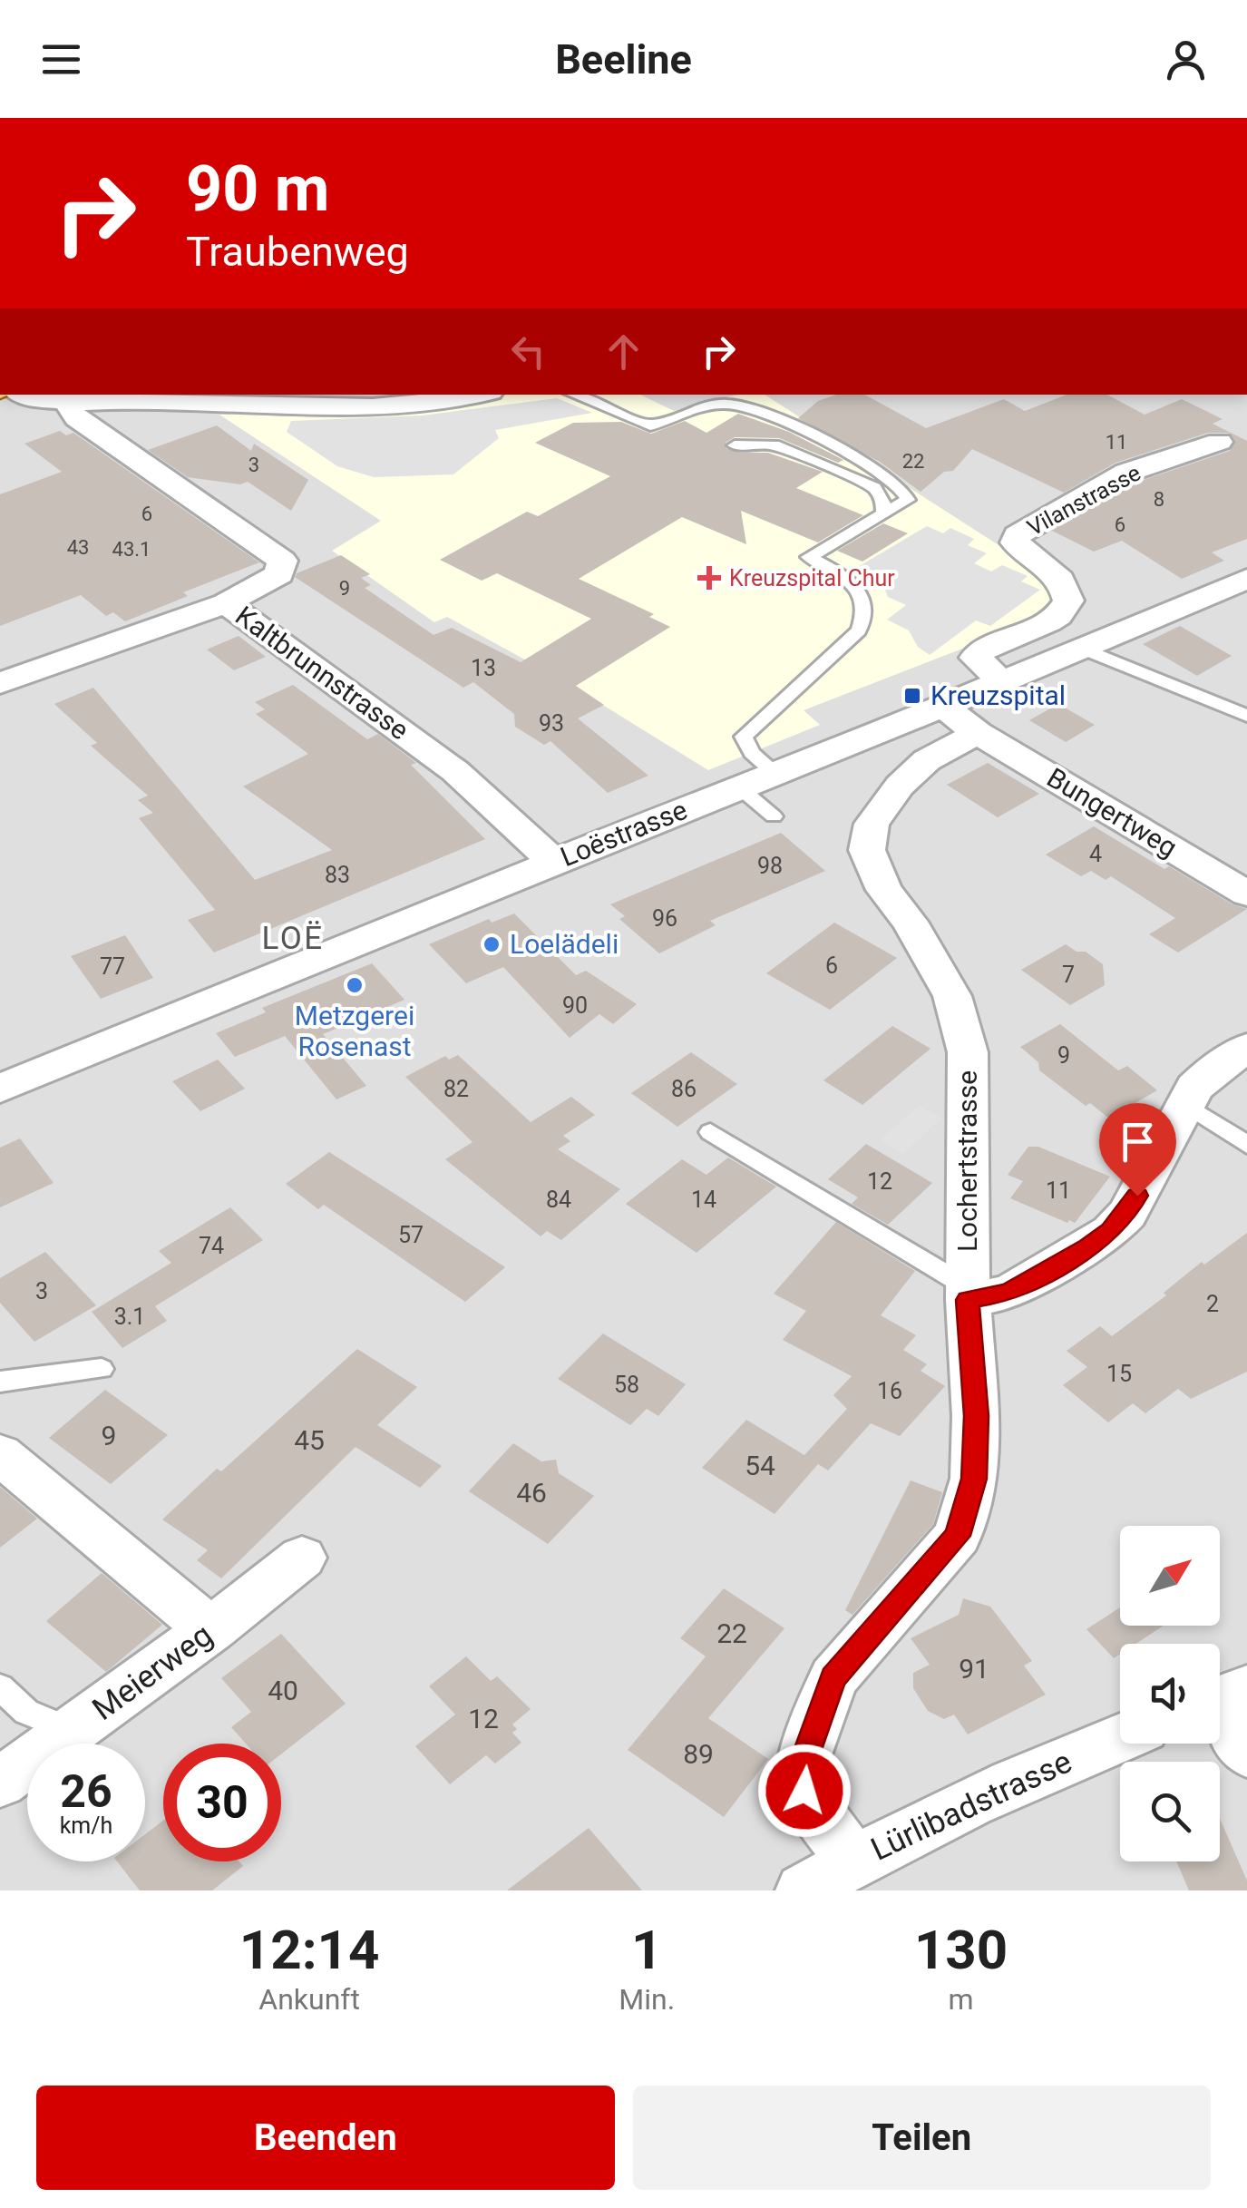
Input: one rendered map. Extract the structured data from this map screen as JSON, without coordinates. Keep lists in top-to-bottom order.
{
  "streets": {
    "street": [
      "Vilanstrasse",
      "Kaltbrunnstrasse",
      "Bungertweg",
      "Loëstrasse",
      "Lochertstrasse",
      "Meierweg",
      "Lürlibadstrasse"
    ]
  },
  "crossings": [
    ["Vilanstrasse", "Loëstrasse"],
    ["Kaltbrunnstrasse", "Loëstrasse"],
    ["Bungertweg", "Lochertstrasse"],
    ["Lochertstrasse", "Lürlibadstrasse"]
  ],
  "districts": ["LOË"],
  "places": {
    "health": ["Kreuzspital Chur"],
    "transit": ["Kreuzspital"],
    "other": ["Loelädeli", "Metzgerei Rosenast"]
  },
  "house_numbers": [
    "11",
    "22",
    "3",
    "8",
    "6",
    "6",
    "43",
    "43.1",
    "9",
    "13",
    "93",
    "4",
    "98",
    "83",
    "96",
    "6",
    "77",
    "7",
    "90",
    "9",
    "82",
    "86",
    "12",
    "11",
    "84",
    "14",
    "57",
    "74",
    "3",
    "2",
    "3.1",
    "15",
    "58",
    "16",
    "9",
    "45",
    "54",
    "46",
    "22",
    "91",
    "40",
    "12",
    "89"
  ],
  "north": "top right",
  "page": {
    "header": "Beeline",
    "turn": ["90 m", "Traubenweg"],
    "speed": "26 km/h",
    "limit": "30",
    "eta": [
      "12:14",
      "Ankunft",
      "1",
      "Min.",
      "130",
      "m"
    ],
    "buttons": ["Beenden", "Teilen"]
  }
}
